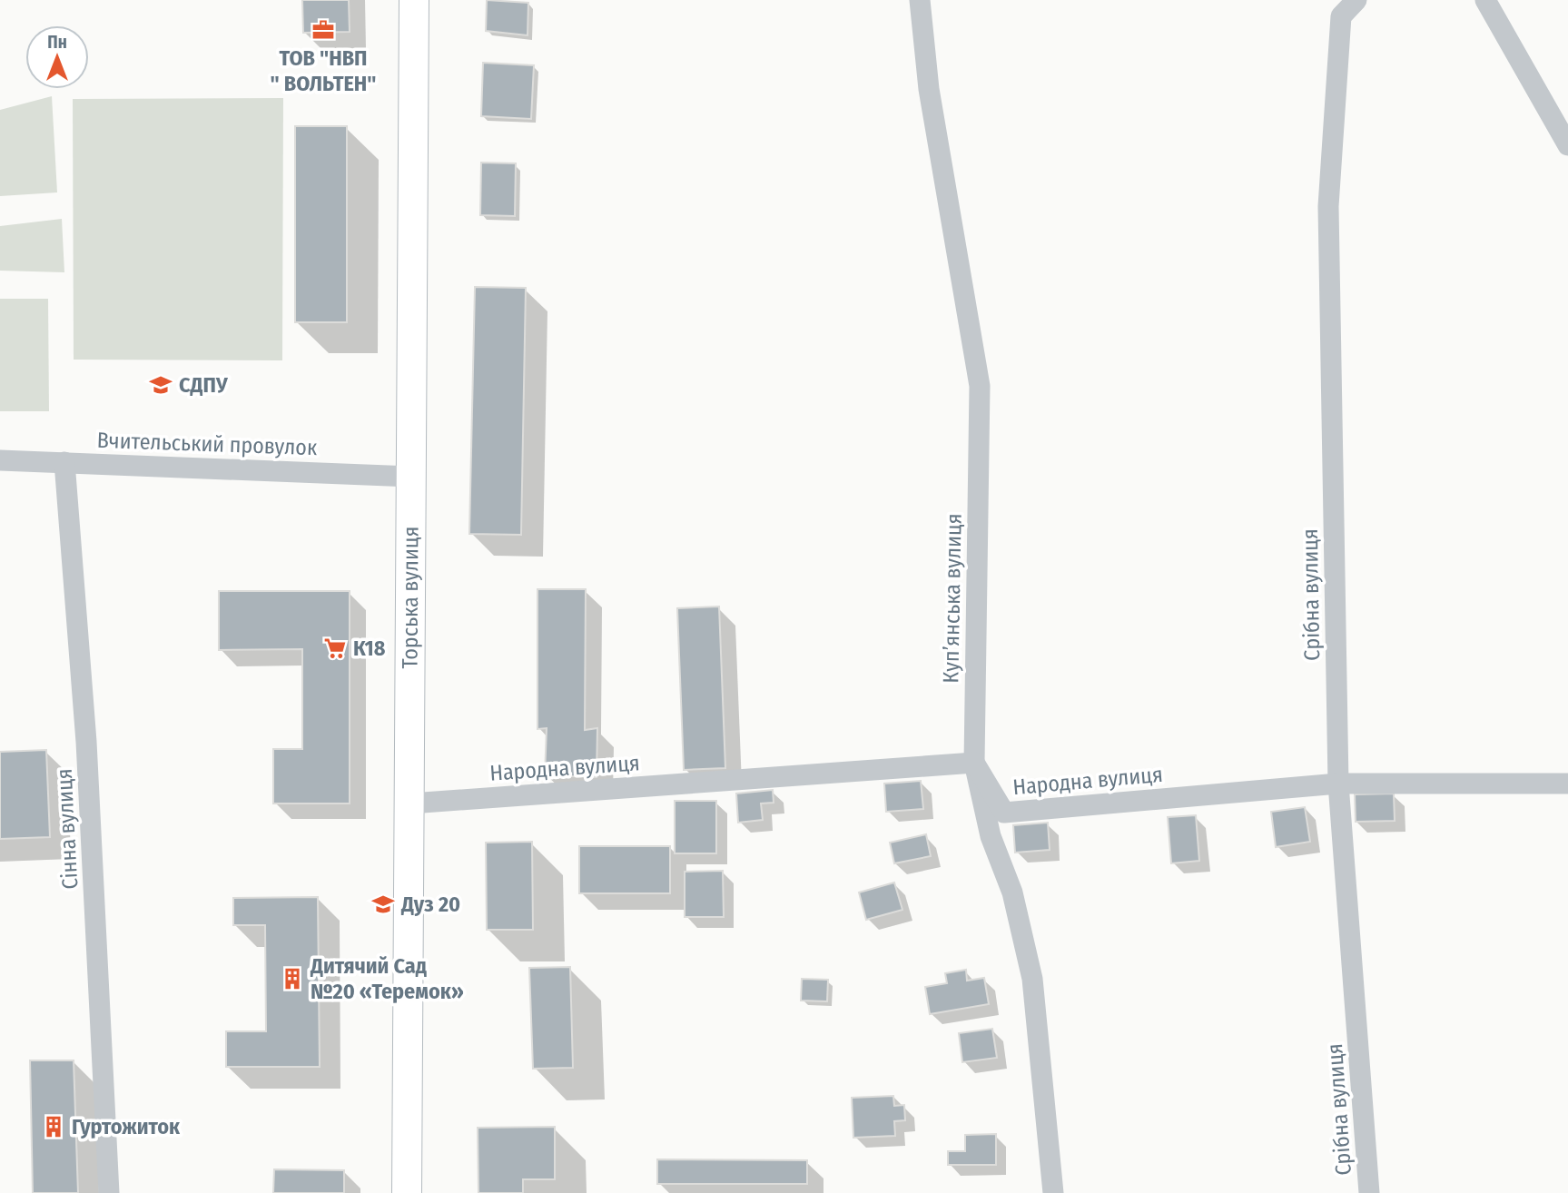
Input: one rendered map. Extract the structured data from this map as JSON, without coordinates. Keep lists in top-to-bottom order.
{
  "streets": {
    "main road": ["Торська вулиця"],
    "street": [
      "Вчительський провулок",
      "Срібна вулиця",
      "Куп’янська вулиця",
      "Народна вулиця",
      "Сінна вулиця"
    ]
  },
  "crossings": [
    ["Вчительський провулок", "Торська вулиця"],
    ["Вчительський провулок", "Сінна вулиця"],
    ["Срібна вулиця", "Народна вулиця"],
    ["Торська вулиця", "Народна вулиця"],
    ["Куп’янська вулиця", "Народна вулиця"]
  ],
  "places": {
    "office": ["ТОВ \"НВП \" ВОЛЬТЕН\""],
    "school or university": ["СДПУ", "Дуз 20"],
    "supermarket": ["К18"],
    "building": ["Дитячий Сад №20 «Теремок»", "Гуртожиток"]
  },
  "north": "top"
}
